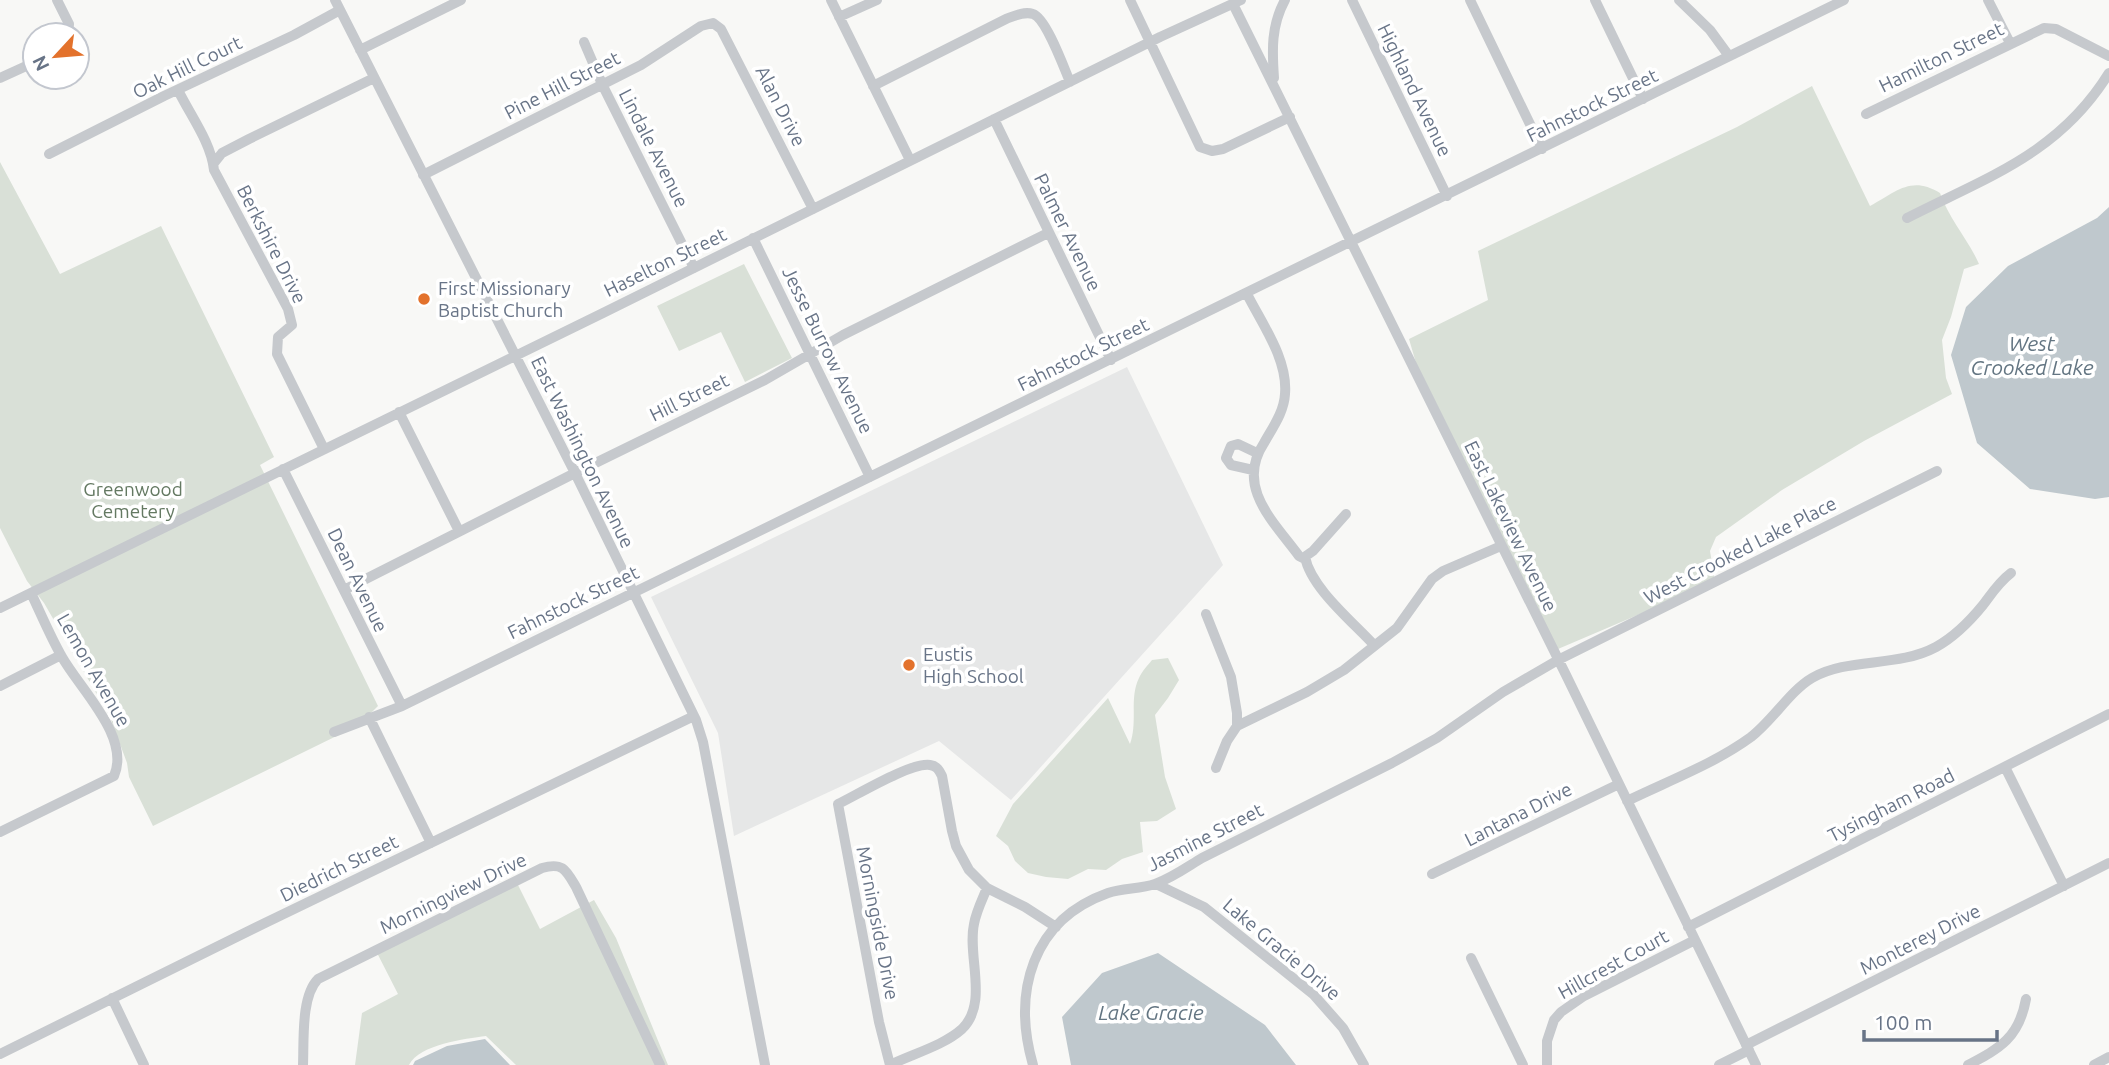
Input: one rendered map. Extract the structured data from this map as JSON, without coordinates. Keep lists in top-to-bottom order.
{
  "streets": {
    "street": [
      "Hamilton Street",
      "Oak Hill Court",
      "Pine Hill Street",
      "Highland Avenue",
      "Fahnstock Street",
      "Alan Drive",
      "Lindale Avenue",
      "Palmer Avenue",
      "Berkshire Drive",
      "Haselton Street",
      "Jesse Burrow Avenue",
      "Hill Street",
      "East Washington Avenue",
      "East Lakeview Avenue",
      "West Crooked Lake Place",
      "Dean Avenue",
      "Lemon Avenue",
      "Tysingham Road",
      "Lantana Drive",
      "Jasmine Street",
      "Diedrich Street",
      "Morningview Drive",
      "Morningside Drive",
      "Monterey Drive",
      "Lake Gracie Drive",
      "Hillcrest Court"
    ]
  },
  "crossings": [
    ["Oak Hill Court", "Berkshire Drive"],
    ["Oak Hill Court", "East Washington Avenue"],
    ["Pine Hill Street", "Alan Drive"],
    ["Pine Hill Street", "Lindale Avenue"],
    ["Pine Hill Street", "East Washington Avenue"],
    ["Highland Avenue", "Fahnstock Street"],
    ["Fahnstock Street", "Palmer Avenue"],
    ["Fahnstock Street", "Jesse Burrow Avenue"],
    ["Fahnstock Street", "East Washington Avenue"],
    ["Fahnstock Street", "East Lakeview Avenue"],
    ["Fahnstock Street", "Dean Avenue"],
    ["Alan Drive", "Haselton Street"],
    ["Lindale Avenue", "Haselton Street"],
    ["Palmer Avenue", "Haselton Street"],
    ["Palmer Avenue", "Hill Street"],
    ["Berkshire Drive", "Haselton Street"],
    ["Haselton Street", "Jesse Burrow Avenue"],
    ["Haselton Street", "East Washington Avenue"],
    ["Haselton Street", "East Lakeview Avenue"],
    ["Haselton Street", "Dean Avenue"],
    ["Haselton Street", "Lemon Avenue"],
    ["Jesse Burrow Avenue", "Hill Street"],
    ["Hill Street", "East Washington Avenue"],
    ["Hill Street", "Dean Avenue"],
    ["East Washington Avenue", "Diedrich Street"],
    ["East Lakeview Avenue", "West Crooked Lake Place"],
    ["East Lakeview Avenue", "Tysingham Road"],
    ["East Lakeview Avenue", "Lantana Drive"],
    ["East Lakeview Avenue", "Jasmine Street"],
    ["East Lakeview Avenue", "Monterey Drive"],
    ["East Lakeview Avenue", "Hillcrest Court"],
    ["West Crooked Lake Place", "Jasmine Street"],
    ["Jasmine Street", "Lake Gracie Drive"]
  ],
  "water": ["West Crooked Lake", "Lake Gracie"],
  "parks": ["Greenwood Cemetery"],
  "places": ["First Missionary Baptist Church", "Eustis High School"],
  "scale_bar": "100 m",
  "north": "bottom left"
}
